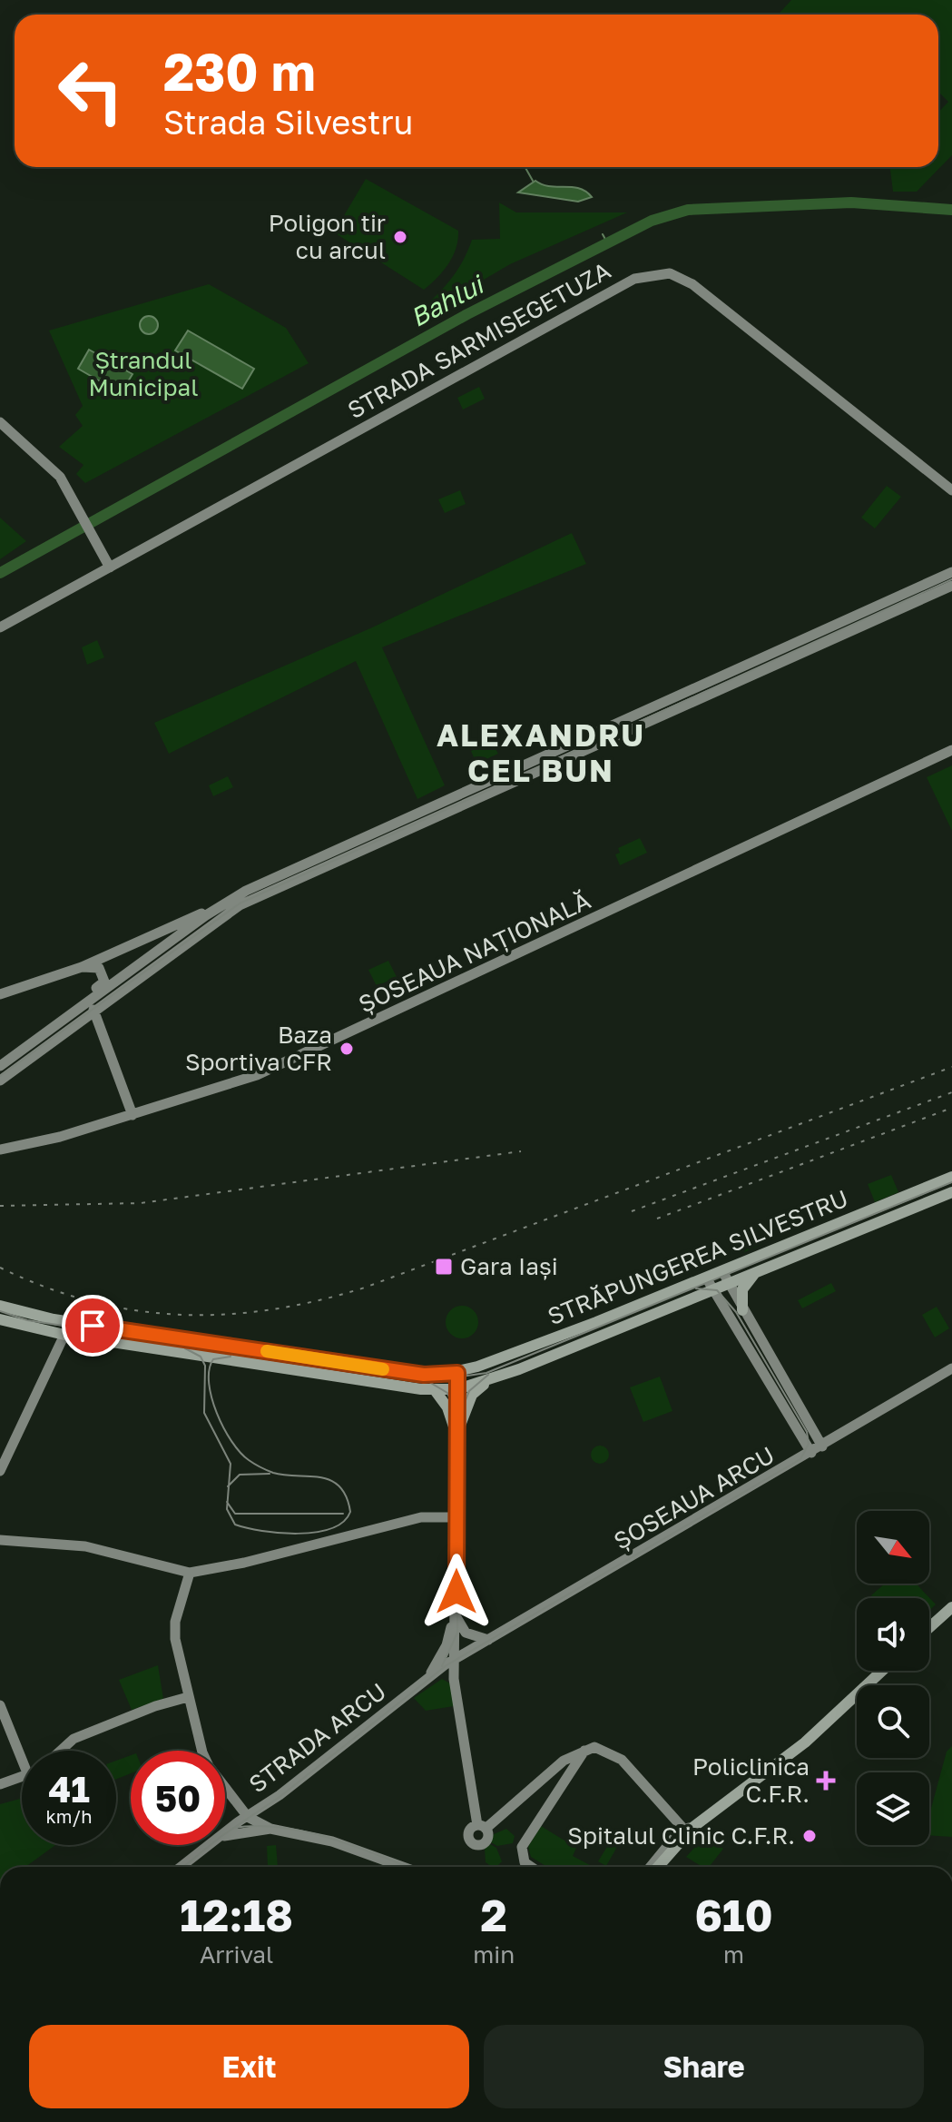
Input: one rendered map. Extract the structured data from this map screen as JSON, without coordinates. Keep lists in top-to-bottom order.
{
  "streets": {
    "main road": ["STRĂPUNGEREA SILVESTRU"],
    "street": [
      "STRADA SARMISEGETUZA",
      "ȘOSEAUA NAȚIONALĂ",
      "ȘOSEAUA ARCU",
      "STRADA ARCU"
    ]
  },
  "crossings": [
    ["ȘOSEAUA ARCU", "STRADA ARCU"]
  ],
  "districts": ["ALEXANDRU CEL BUN"],
  "water": ["Bahlui"],
  "parks": ["Ștrandul Municipal"],
  "places": {
    "other": ["Poligon tir cu arcul", "Baza Sportiva CFR", "Spitalul Clinic C.F.R."],
    "transit": ["Gara Iași"],
    "health": ["Policlinica C.F.R."]
  },
  "north": "bottom right",
  "page": {
    "turn": ["230 m", "Strada Silvestru"],
    "speed": "41 km/h",
    "limit": "50",
    "eta": [
      "12:18",
      "Arrival",
      "2",
      "min",
      "610",
      "m"
    ],
    "buttons": ["Exit", "Share"]
  }
}
